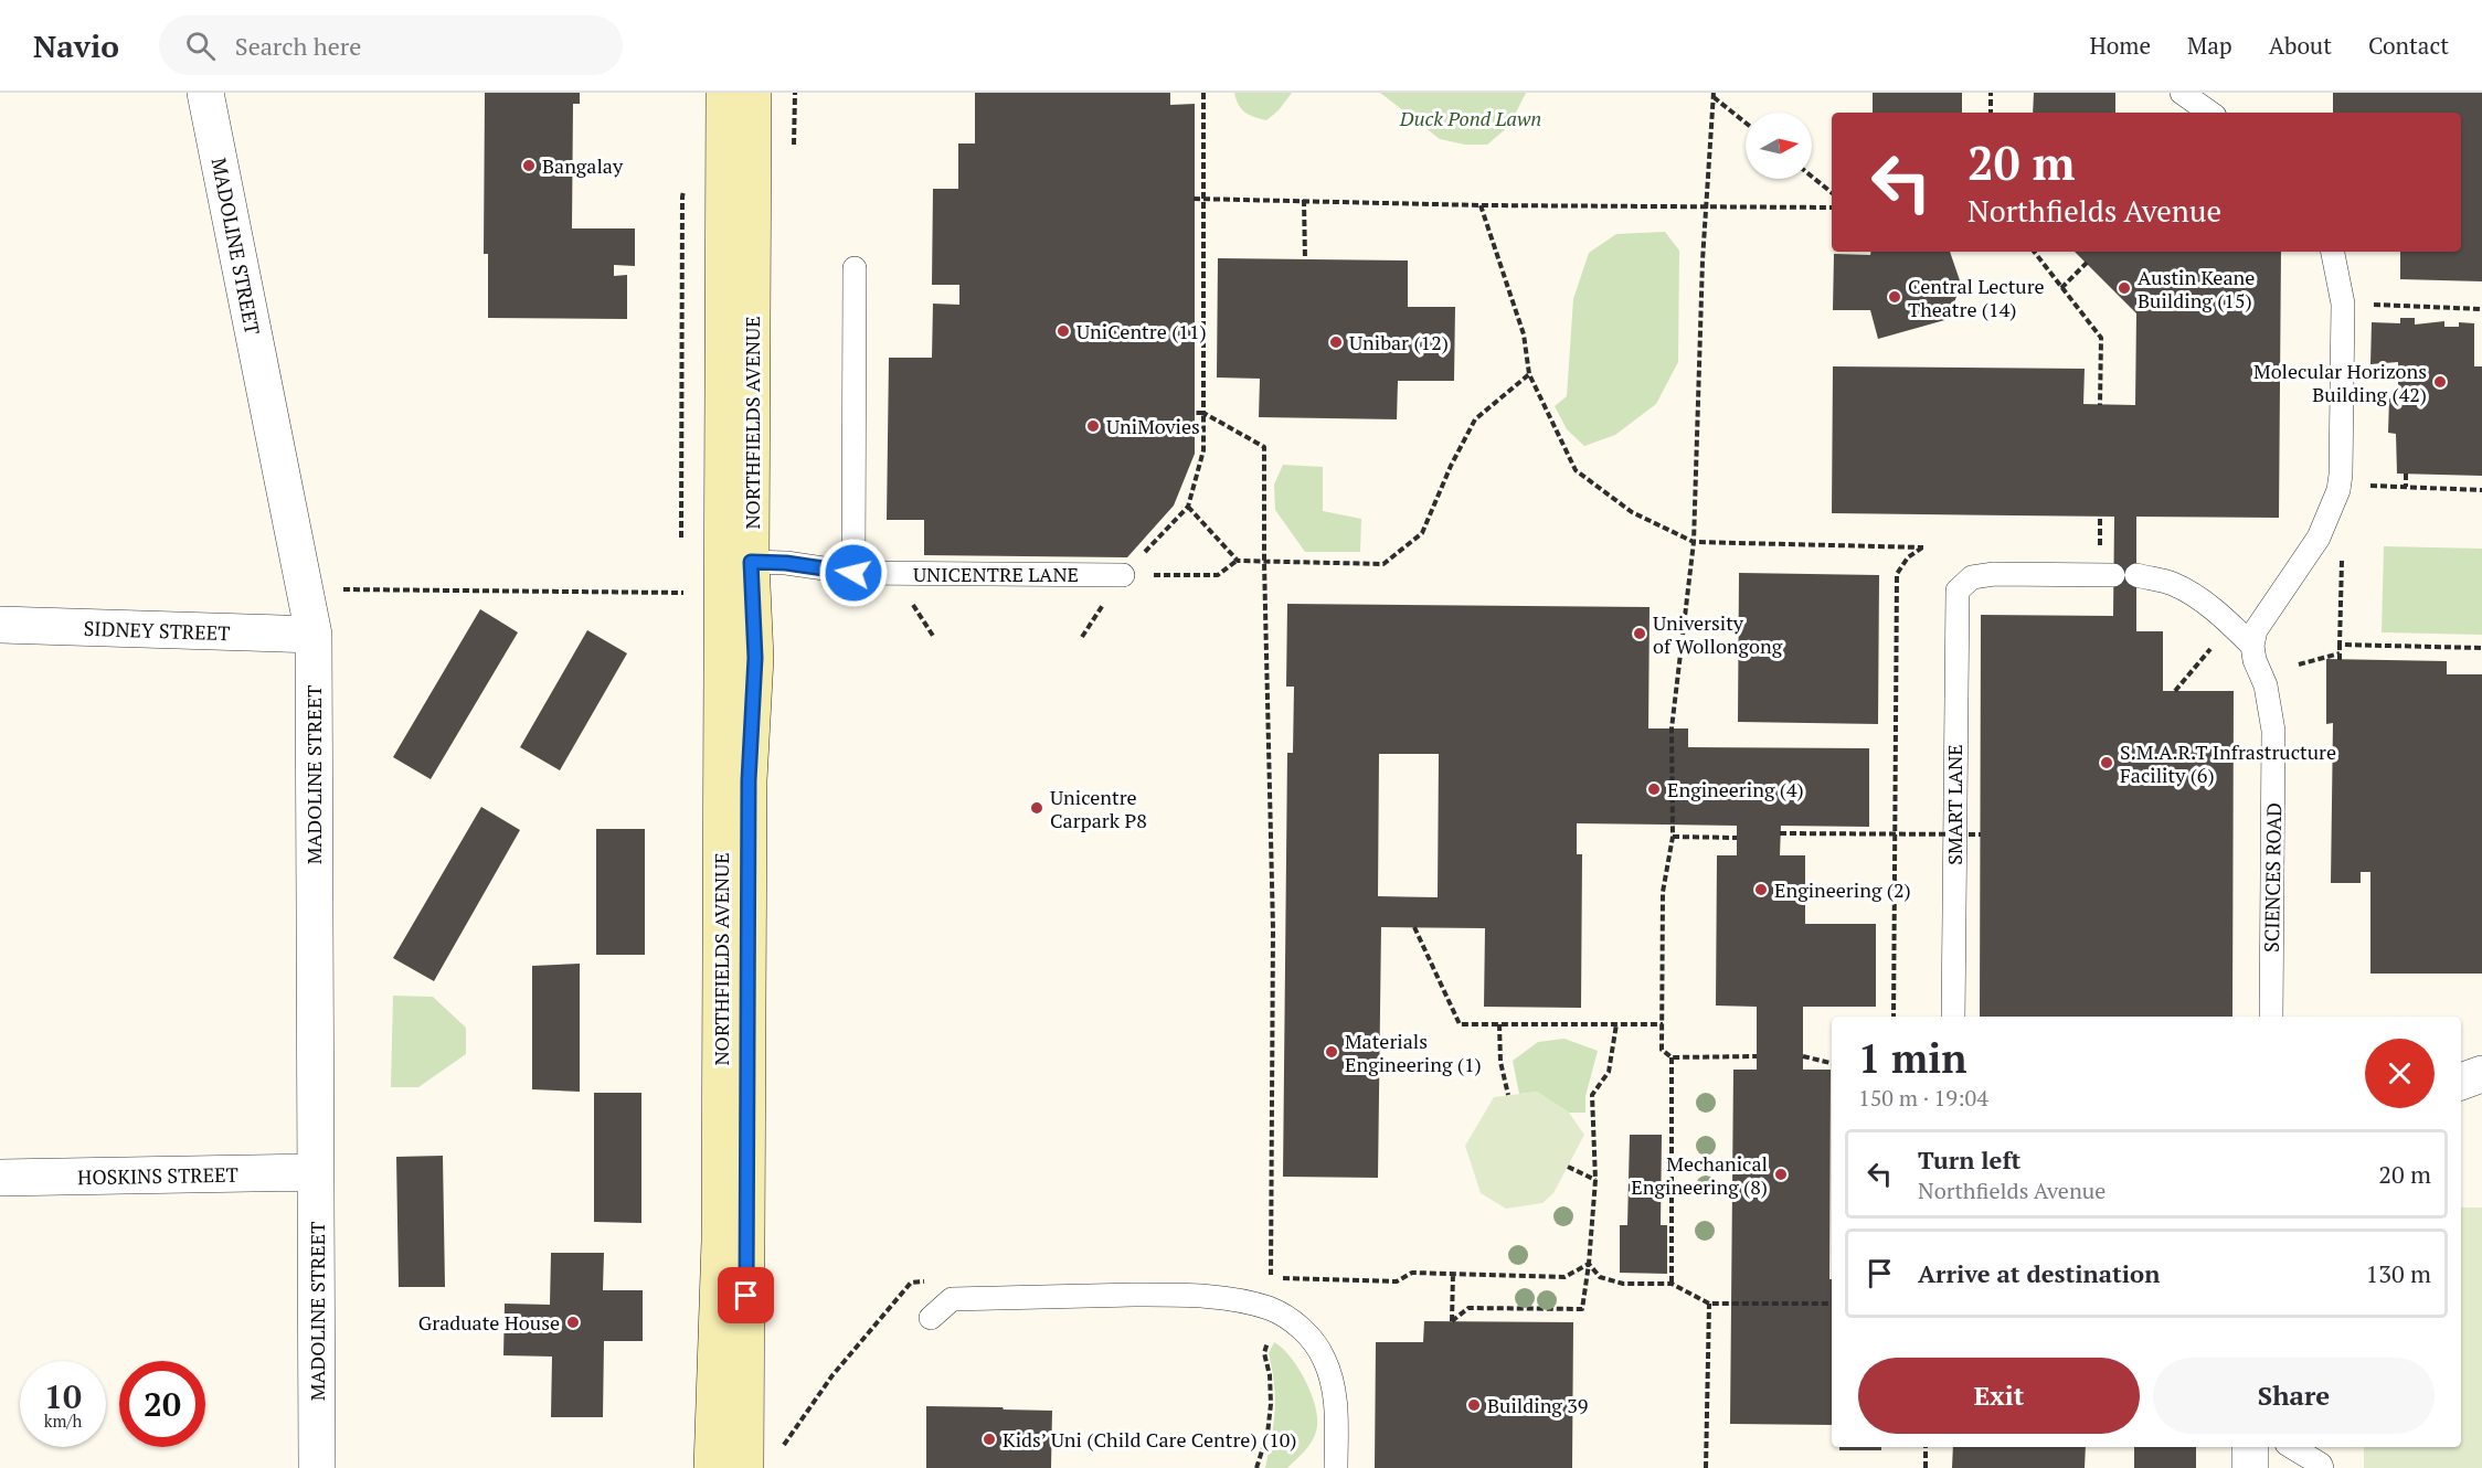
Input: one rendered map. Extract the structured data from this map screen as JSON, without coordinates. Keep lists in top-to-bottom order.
{
  "streets": {
    "main road": ["NORTHFIELDS AVENUE"],
    "street": ["MADOLINE STREET", "SIDNEY STREET", "HOSKINS STREET"],
    "lane": ["UNICENTRE LANE", "SMART LANE", "SCIENCES ROAD"]
  },
  "crossings": [
    ["MADOLINE STREET", "SIDNEY STREET"],
    ["MADOLINE STREET", "HOSKINS STREET"],
    ["NORTHFIELDS AVENUE", "UNICENTRE LANE"]
  ],
  "parks": ["Duck Pond Lawn"],
  "places": [
    "Bangalay",
    "Austin Keane Building (15)",
    "Central Lecture Theatre (14)",
    "UniCentre (11)",
    "Unibar (12)",
    "Molecular Horizons Building (42)",
    "UniMovies",
    "University of Wollongong",
    "S.M.A.R.T Infrastructure Facility (6)",
    "Engineering (4)",
    "Unicentre Carpark P8",
    "Engineering (2)",
    "Materials Engineering (1)",
    "Mechanical Engineering (8)",
    "Graduate House",
    "Building 39",
    "Kids’ Uni (Child Care Centre) (10)"
  ],
  "north": "right",
  "page": {
    "header": "Navio",
    "search": "Search here",
    "nav": [
      "Home",
      "Map",
      "About",
      "Contact"
    ],
    "turn": ["20 m", "Northfields Avenue"],
    "heading": ["1 min", "150 m · 19:04"],
    "list": [
      {
        "name": "Turn left",
        "note": "Northfields Avenue",
        "value": "20 m"
      },
      {
        "name": "Arrive at destination",
        "value": "130 m"
      }
    ],
    "buttons": ["Exit", "Share"],
    "speed": "10 km/h",
    "limit": "20"
  }
}
